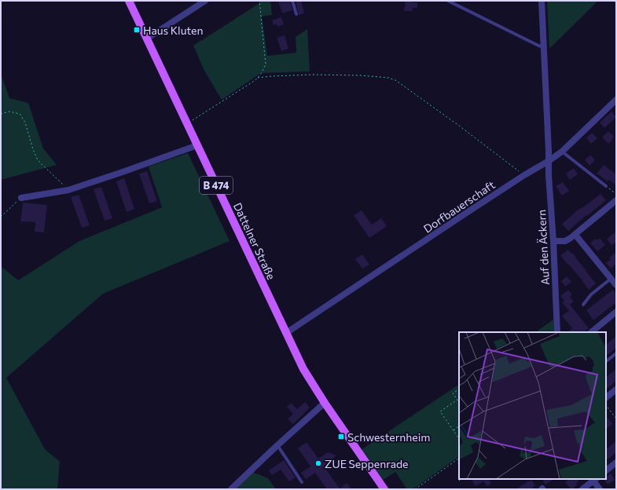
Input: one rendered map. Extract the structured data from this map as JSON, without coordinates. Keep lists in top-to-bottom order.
{
  "streets": {
    "main road": ["B 474", "Dattelner Straße"],
    "street": ["Dorfbauerschaft", "Auf den Äckern"]
  },
  "crossings": [
    ["Dorfbauerschaft", "Dattelner Straße"],
    ["Dorfbauerschaft", "Auf den Äckern"]
  ],
  "places": {
    "transit": ["Haus Kluten", "Schwesternheim"],
    "other": ["ZUE Seppenrade"]
  }
}
